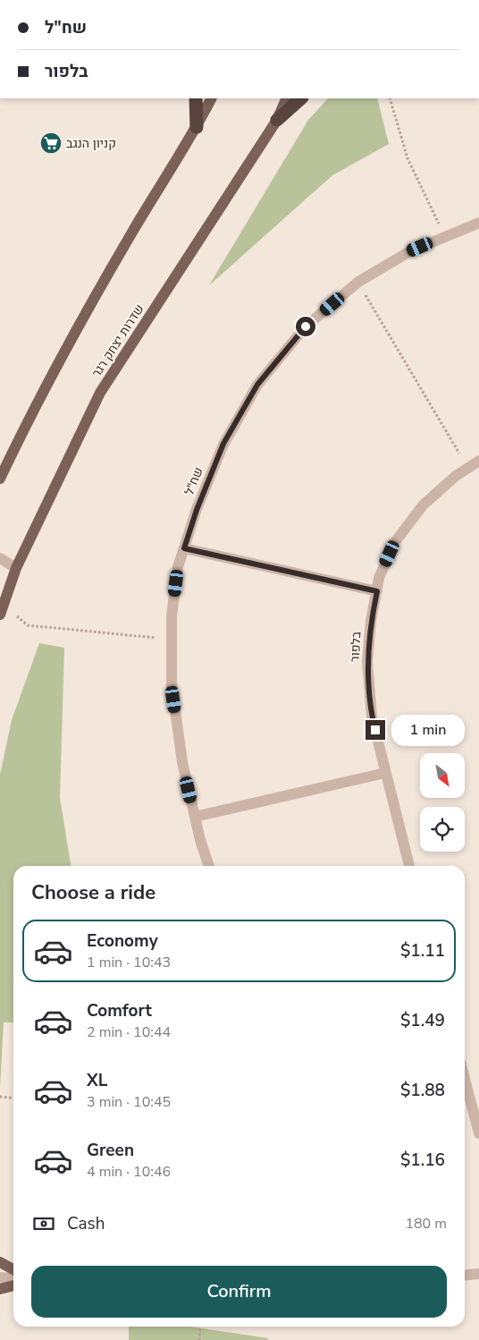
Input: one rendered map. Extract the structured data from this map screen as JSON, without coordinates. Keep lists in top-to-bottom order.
{
  "streets": {
    "main road": ["שדרות יצחק רגר"],
    "street": ["שח\"ל", "בלפור"]
  },
  "places": {
    "supermarket": ["קניון הנגב"]
  },
  "north": "bottom right",
  "page": {
    "banner": ["שח\"ל", "בלפור"],
    "bubble": "1 min",
    "heading": "Choose a ride",
    "list": [
      {
        "name": "Economy",
        "note": "1 min · 10:43",
        "value": "$1.11"
      },
      {
        "name": "Comfort",
        "note": "2 min · 10:44",
        "value": "$1.49"
      },
      {
        "name": "XL",
        "note": "3 min · 10:45",
        "value": "$1.88"
      },
      {
        "name": "Green",
        "note": "4 min · 10:46",
        "value": "$1.16"
      }
    ],
    "pay": ["Cash", "180 m"],
    "buttons": "Confirm"
  }
}
